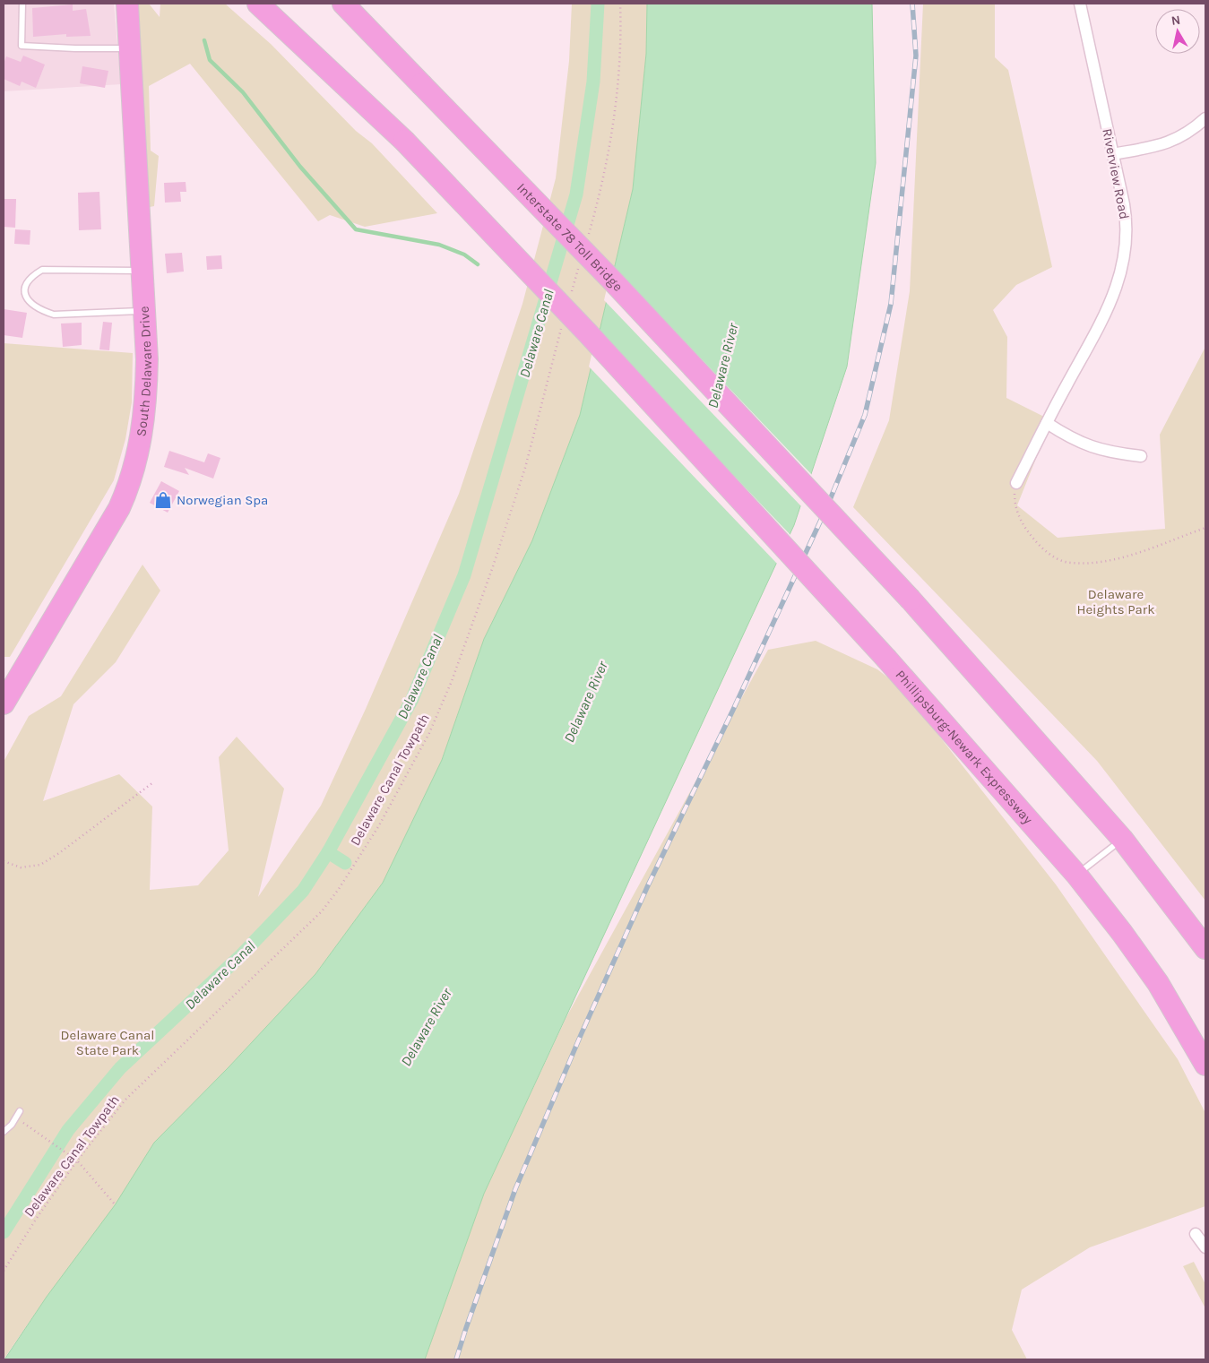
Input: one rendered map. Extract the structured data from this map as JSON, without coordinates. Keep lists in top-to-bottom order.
{
  "streets": {
    "highway": ["Interstate 78 Toll Bridge", "South Delaware Drive", "Phillipsburg-Newark Expressway"],
    "street": ["Riverview Road"],
    "path": ["Delaware Canal Towpath"]
  },
  "water": ["Delaware Canal", "Delaware River"],
  "parks": ["Delaware Heights Park", "Delaware Canal State Park"],
  "places": {
    "shop": ["Norwegian Spa"]
  },
  "north": "top"
}
